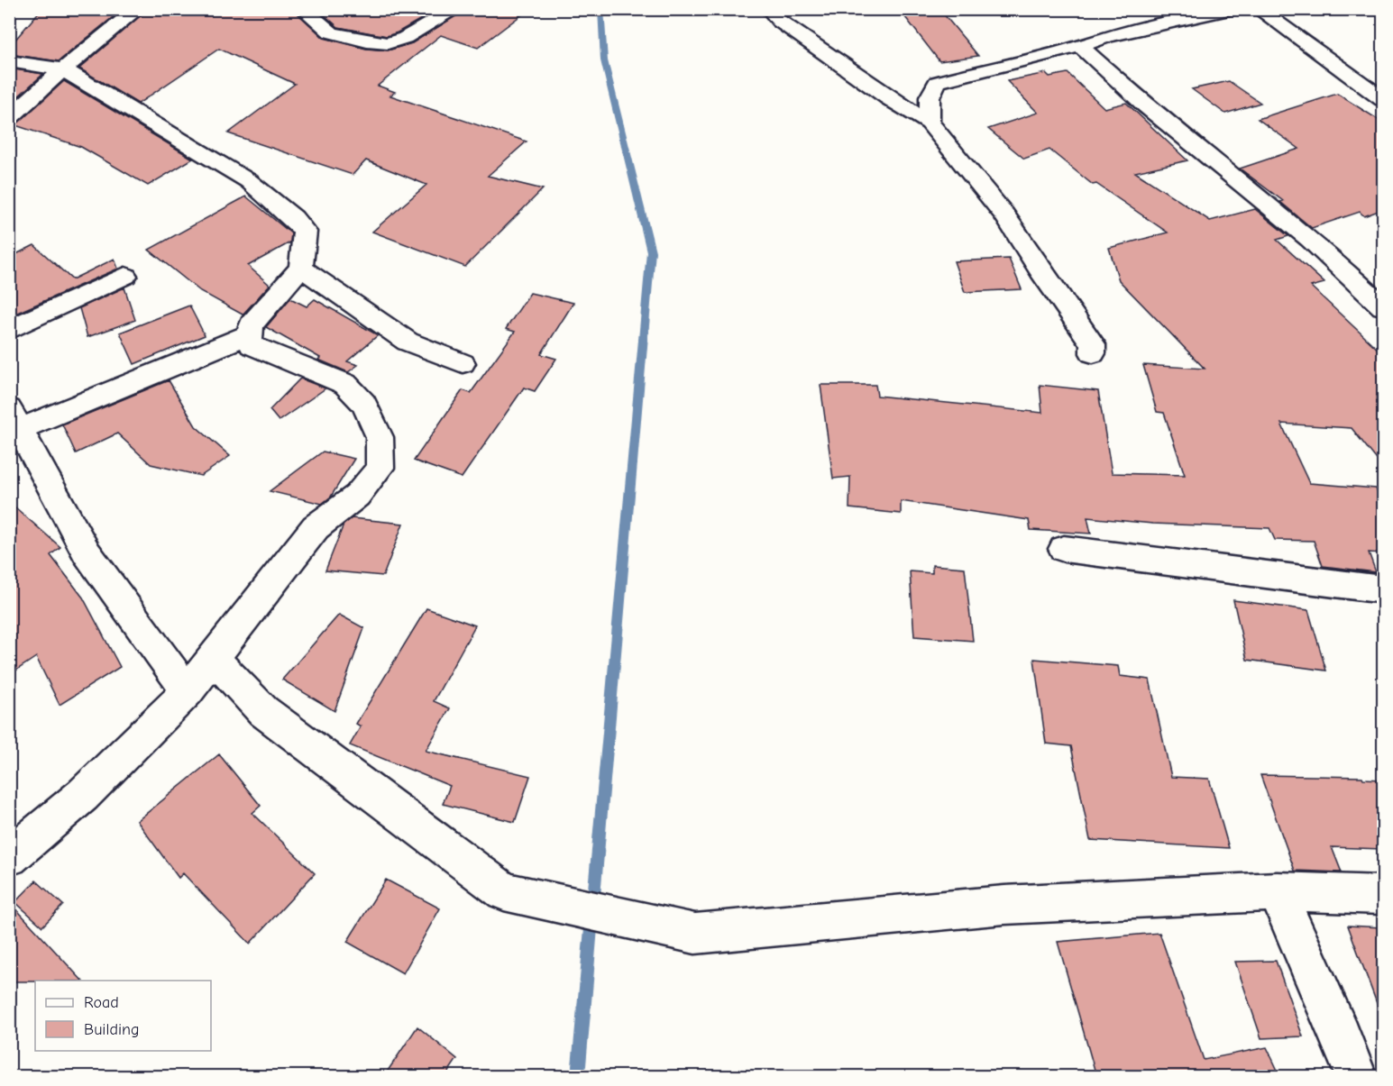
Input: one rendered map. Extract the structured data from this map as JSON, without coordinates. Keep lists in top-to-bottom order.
{
  "legend": ["Road", "Building"]
}
